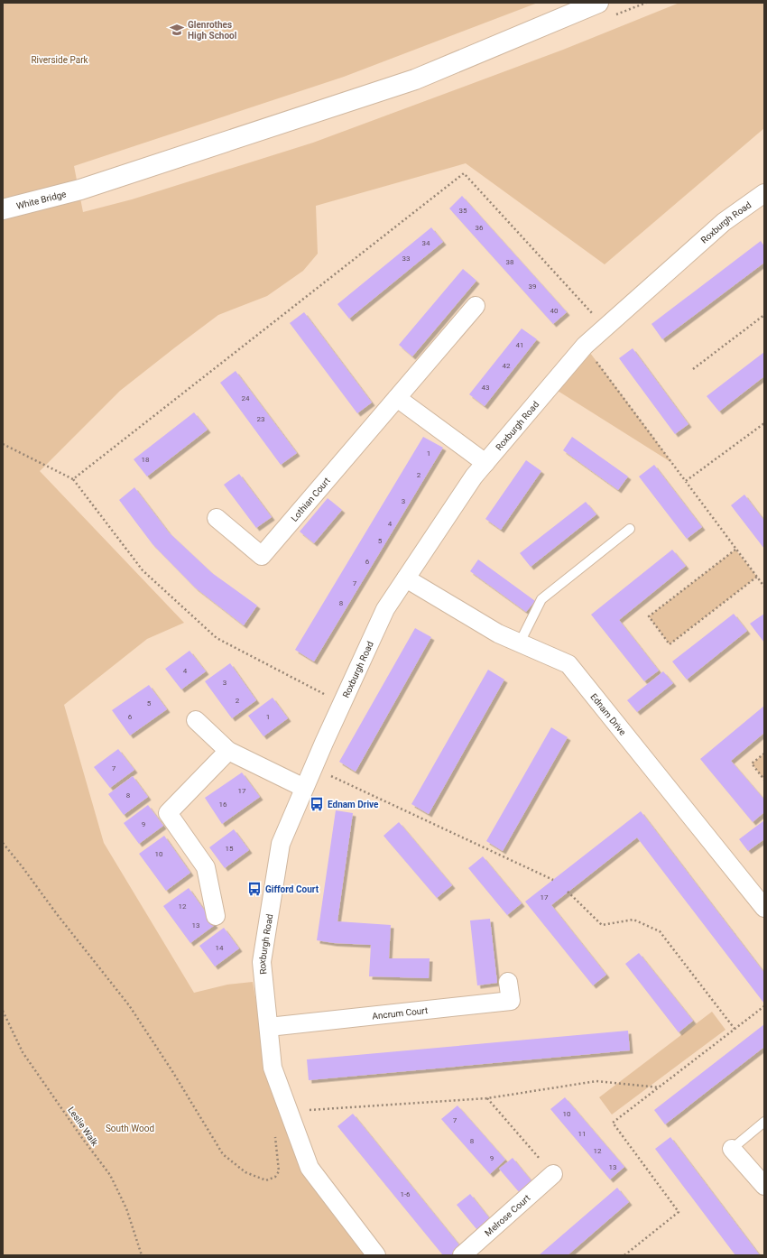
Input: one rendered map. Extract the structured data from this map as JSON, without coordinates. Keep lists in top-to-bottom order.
{
  "streets": {
    "main road": ["White Bridge"],
    "street": [
      "Roxburgh Road",
      "Lothian Court",
      "Ednam Drive",
      "Ancrum Court",
      "Melrose Court"
    ],
    "path": ["Leslie Walk"]
  },
  "crossings": [
    ["Roxburgh Road", "Ednam Drive"],
    ["Roxburgh Road", "Ancrum Court"]
  ],
  "parks": ["Riverside Park", "South Wood"],
  "places": {
    "school or university": ["Glenrothes High School"],
    "bus stop": ["Ednam Drive", "Gifford Court"]
  },
  "house_numbers": [
    "35",
    "36",
    "34",
    "33",
    "38",
    "39",
    "40",
    "41",
    "42",
    "43",
    "24",
    "23",
    "1",
    "18",
    "2",
    "3",
    "4",
    "5",
    "6",
    "7",
    "8",
    "4",
    "3",
    "2",
    "5",
    "6",
    "1",
    "7",
    "17",
    "8",
    "16",
    "9",
    "15",
    "10",
    "17",
    "12",
    "13",
    "14",
    "10",
    "7",
    "11",
    "8",
    "12",
    "9",
    "13",
    "1-6"
  ]
}
